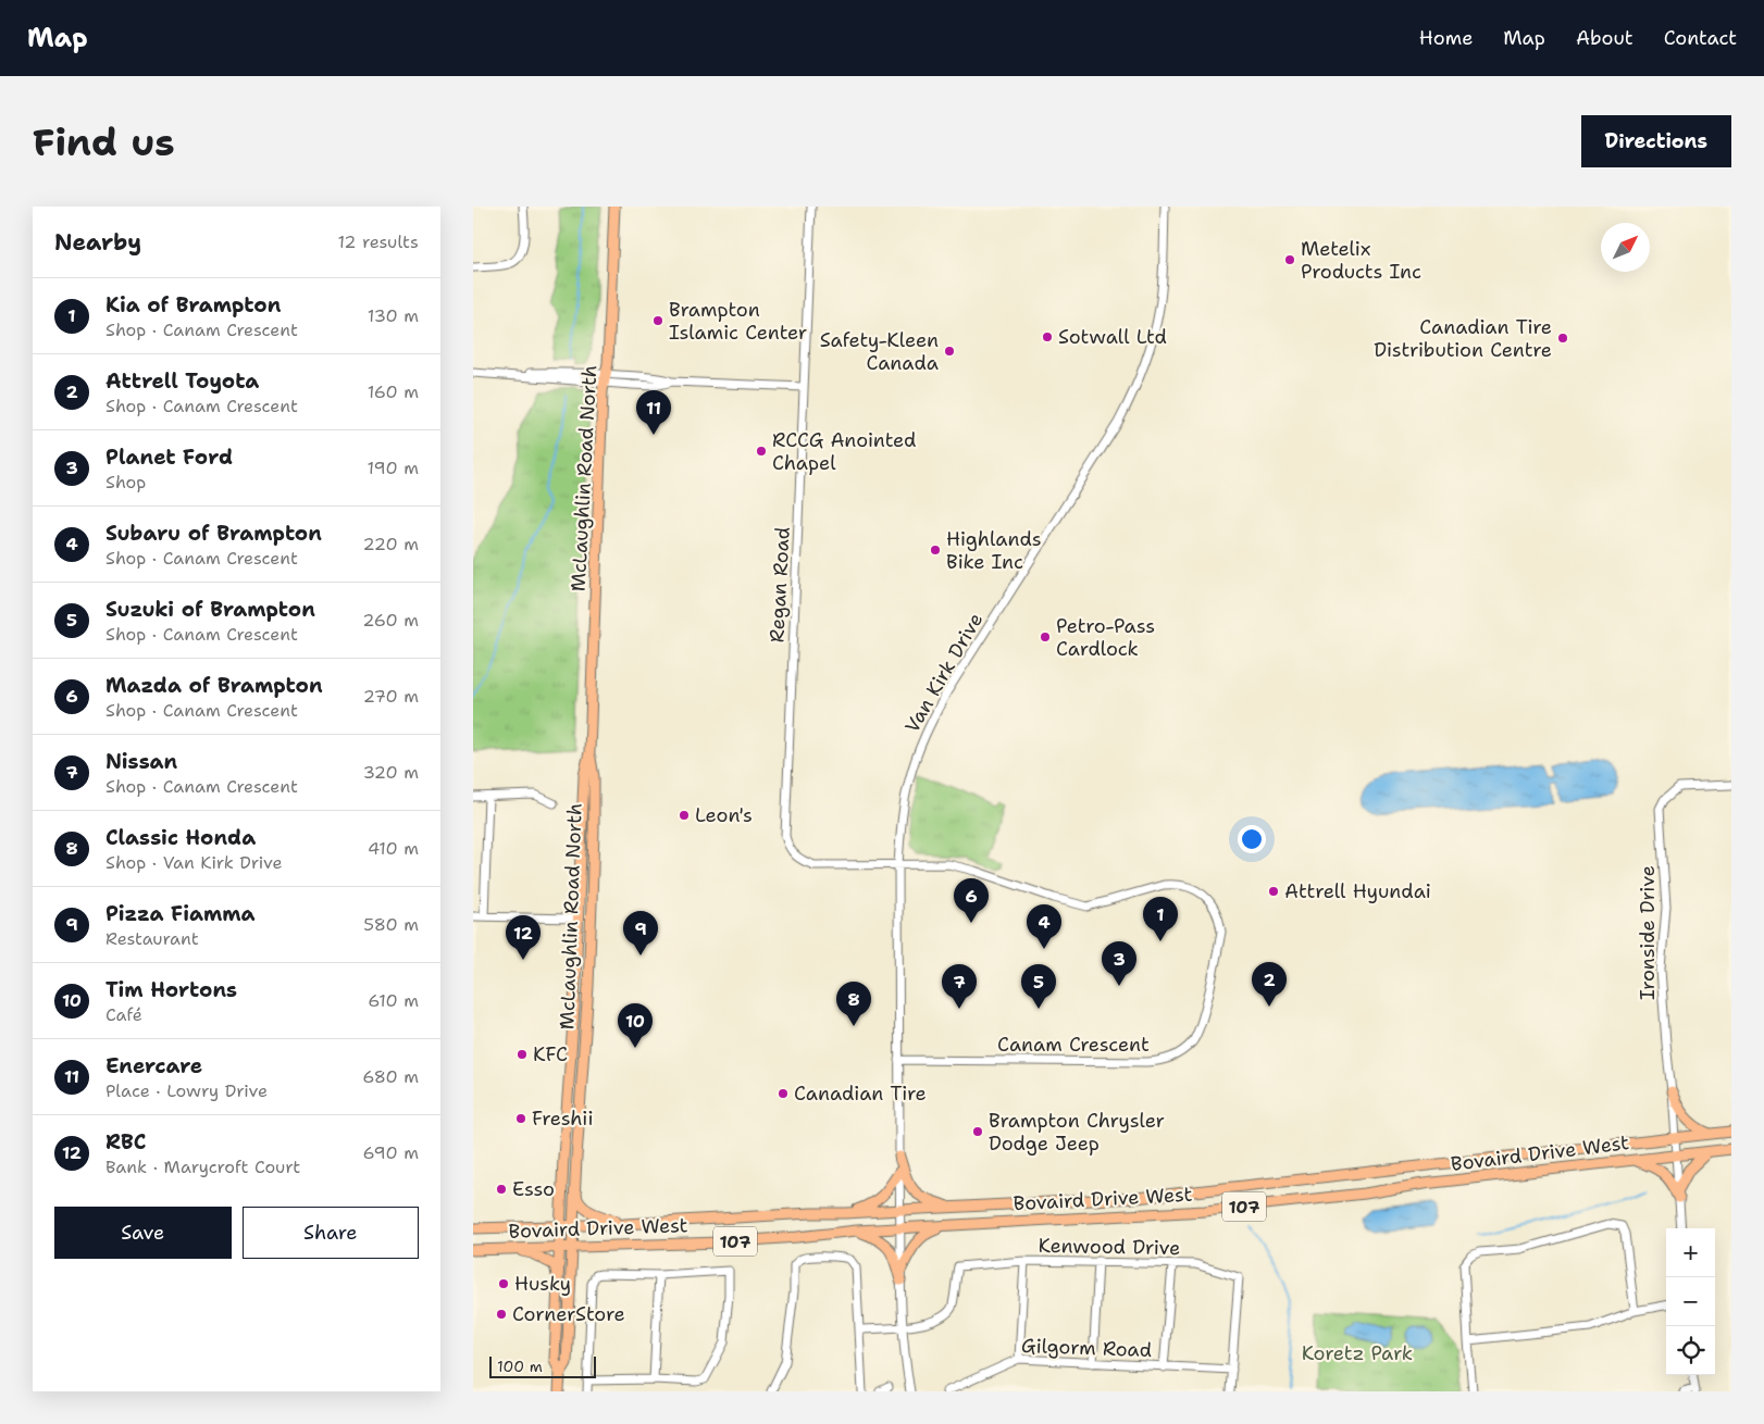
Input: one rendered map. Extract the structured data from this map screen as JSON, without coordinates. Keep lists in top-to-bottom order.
{
  "streets": {
    "main road": ["McLaughlin Road North", "Bovaird Drive West", "107"],
    "street": [
      "Regan Road",
      "Van Kirk Drive",
      "Ironside Drive",
      "Canam Crescent",
      "Kenwood Drive",
      "Gilgorm Road"
    ]
  },
  "crossings": [
    ["McLaughlin Road North", "Bovaird Drive West"],
    ["Regan Road", "Van Kirk Drive"],
    ["Regan Road", "Canam Crescent"],
    ["Van Kirk Drive", "Canam Crescent"],
    ["Van Kirk Drive", "Bovaird Drive West"],
    ["Van Kirk Drive", "Kenwood Drive"],
    ["Ironside Drive", "Bovaird Drive West"],
    ["Kenwood Drive", "Gilgorm Road"]
  ],
  "parks": ["Koretz Park"],
  "places": [
    "Metelix Products Inc",
    "Brampton Islamic Center",
    "Sotwall Ltd",
    "Canadian Tire Distribution Centre",
    "Safety-Kleen Canada",
    "RCCG Anointed Chapel",
    "Highlands Bike Inc",
    "Petro-Pass Cardlock",
    "Leon's",
    "Attrell Hyundai",
    "KFC",
    "Canadian Tire",
    "Freshii",
    "Brampton Chrysler Dodge Jeep",
    "Esso",
    "Husky",
    "CornerStore"
  ],
  "scale_bar": "100 m",
  "north": "top right",
  "page": {
    "header": "Map",
    "nav": [
      "Home",
      "Map",
      "About",
      "Contact"
    ],
    "buttons": [
      "Directions",
      ["Save", "Share"]
    ],
    "title": "Find us",
    "heading": ["Nearby", "12 results"],
    "list": [
      {
        "mark": "1",
        "name": "Kia of Brampton",
        "note": "Shop · Canam Crescent",
        "value": "130 m"
      },
      {
        "mark": "2",
        "name": "Attrell Toyota",
        "note": "Shop · Canam Crescent",
        "value": "160 m"
      },
      {
        "mark": "3",
        "name": "Planet Ford",
        "note": "Shop",
        "value": "190 m"
      },
      {
        "mark": "4",
        "name": "Subaru of Brampton",
        "note": "Shop · Canam Crescent",
        "value": "220 m"
      },
      {
        "mark": "5",
        "name": "Suzuki of Brampton",
        "note": "Shop · Canam Crescent",
        "value": "260 m"
      },
      {
        "mark": "6",
        "name": "Mazda of Brampton",
        "note": "Shop · Canam Crescent",
        "value": "270 m"
      },
      {
        "mark": "7",
        "name": "Nissan",
        "note": "Shop · Canam Crescent",
        "value": "320 m"
      },
      {
        "mark": "8",
        "name": "Classic Honda",
        "note": "Shop · Van Kirk Drive",
        "value": "410 m"
      },
      {
        "mark": "9",
        "name": "Pizza Fiamma",
        "note": "Restaurant",
        "value": "580 m"
      },
      {
        "mark": "10",
        "name": "Tim Hortons",
        "note": "Café",
        "value": "610 m"
      },
      {
        "mark": "11",
        "name": "Enercare",
        "note": "Place · Lowry Drive",
        "value": "680 m"
      },
      {
        "mark": "12",
        "name": "RBC",
        "note": "Bank · Marycroft Court",
        "value": "690 m"
      }
    ],
    "pins": [
      "11",
      "6",
      "1",
      "4",
      "9",
      "12",
      "3",
      "2",
      "5",
      "7",
      "8",
      "10"
    ],
    "map_buttons": ["+", "−"],
    "scale": "100 m"
  }
}
